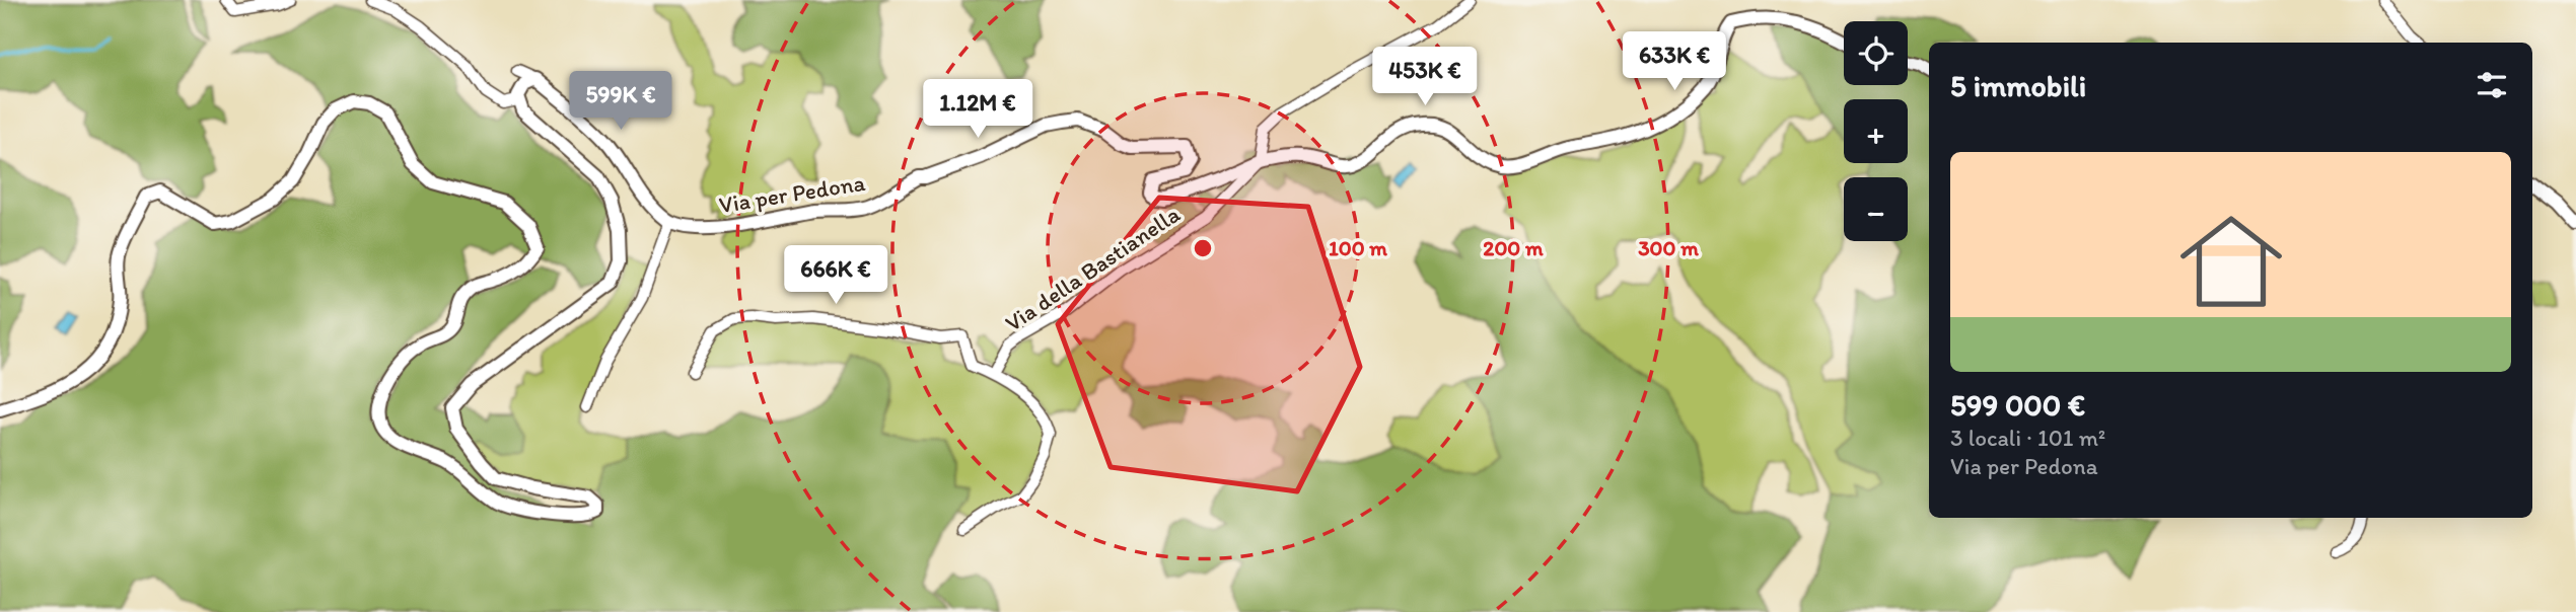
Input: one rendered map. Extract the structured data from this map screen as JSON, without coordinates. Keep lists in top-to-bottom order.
{
  "streets": {
    "street": ["Via per Pedona", "Via della Bastianella"]
  },
  "crossings": [
    ["Via per Pedona", "Via della Bastianella"]
  ],
  "page": {
    "map_buttons": ["+", "−"],
    "price": [
      "633K €",
      "453K €",
      "599K €",
      "1.12M €",
      "666K €"
    ],
    "heading": "5 immobili",
    "list": [
      {
        "name": "599 000 €",
        "note": "3 locali · 101 m² · Via per Pedona"
      }
    ]
  },
  "rings": ["100 m", "200 m", "300 m"]
}
